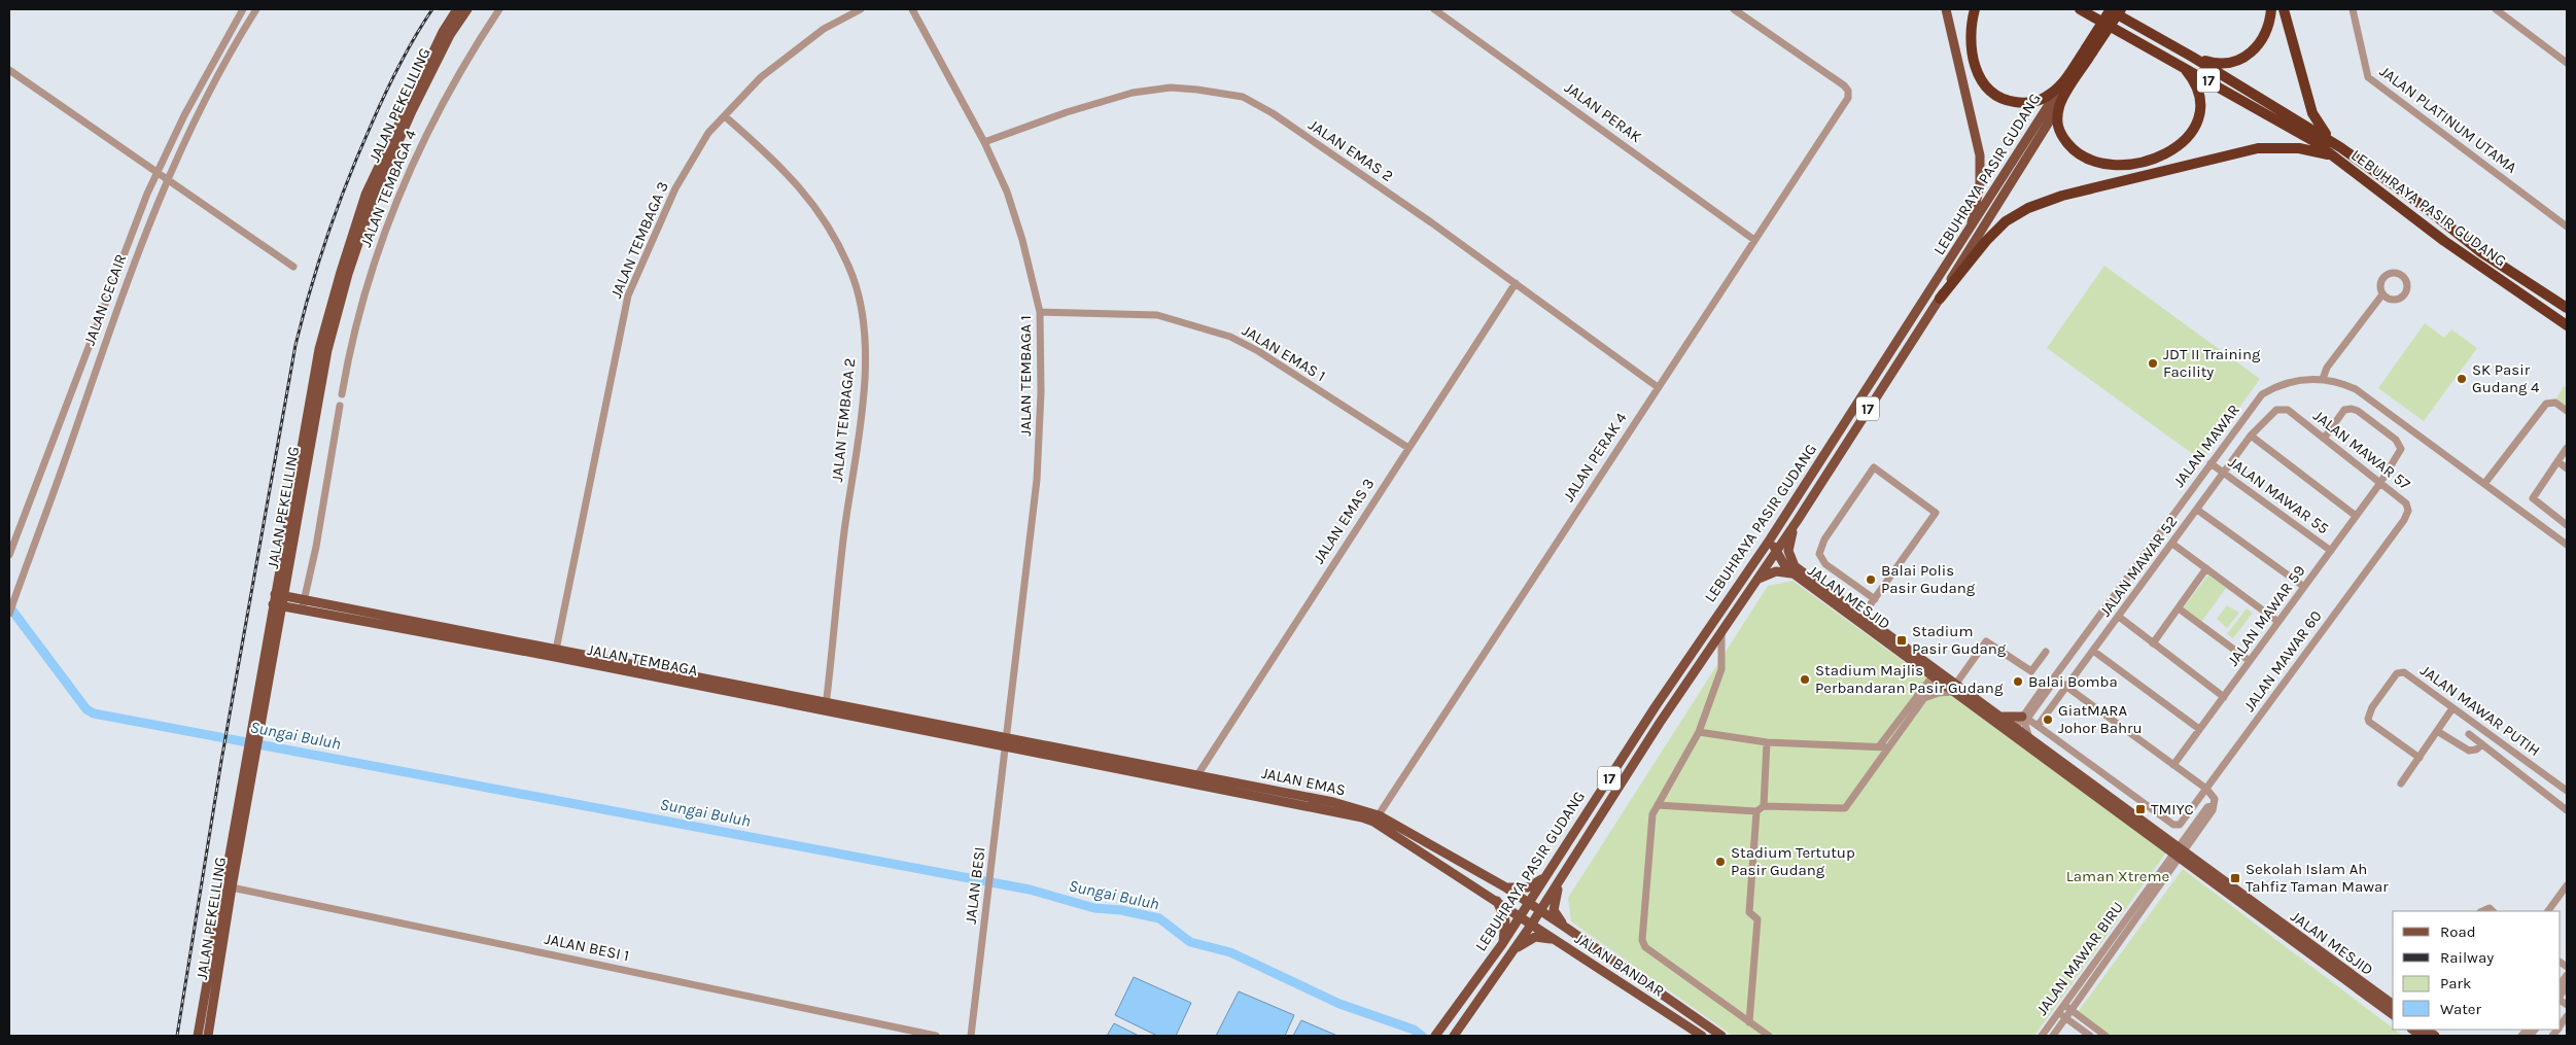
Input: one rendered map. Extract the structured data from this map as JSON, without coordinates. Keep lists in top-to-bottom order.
{
  "streets": {
    "highway": ["17", "LEBUHRAYA PASIR GUDANG"],
    "main road": [
      "JALAN PEKELILING",
      "JALAN MESJID",
      "JALAN TEMBAGA",
      "JALAN EMAS",
      "JALAN BANDAR"
    ],
    "street": [
      "JALAN PERAK",
      "JALAN PLATINUM UTAMA",
      "JALAN EMAS 2",
      "JALAN TEMBAGA 4",
      "JALAN TEMBAGA 3",
      "JALAN CECAIR",
      "JALAN EMAS 1",
      "JALAN TEMBAGA 1",
      "JALAN TEMBAGA 2",
      "JALAN MAWAR",
      "JALAN MAWAR 57",
      "JALAN PERAK 4",
      "JALAN MAWAR 55",
      "JALAN EMAS 3",
      "JALAN MAWAR 52",
      "JALAN MAWAR 59",
      "JALAN MAWAR 60",
      "JALAN MAWAR PUTIH",
      "JALAN BESI",
      "JALAN BESI 1",
      "JALAN MAWAR BIRU"
    ]
  },
  "crossings": [
    ["17", "LEBUHRAYA PASIR GUDANG"],
    ["JALAN PEKELILING", "JALAN TEMBAGA"],
    ["JALAN PEKELILING", "JALAN BESI 1"],
    ["JALAN PERAK", "JALAN PERAK 4"],
    ["JALAN EMAS 2", "JALAN TEMBAGA 1"],
    ["JALAN EMAS 2", "JALAN PERAK 4"],
    ["JALAN EMAS 2", "JALAN EMAS 3"],
    ["LEBUHRAYA PASIR GUDANG", "JALAN MESJID"],
    ["LEBUHRAYA PASIR GUDANG", "JALAN EMAS"],
    ["LEBUHRAYA PASIR GUDANG", "JALAN BANDAR"],
    ["JALAN TEMBAGA 3", "JALAN TEMBAGA 2"],
    ["JALAN TEMBAGA 3", "JALAN TEMBAGA"],
    ["JALAN EMAS 1", "JALAN TEMBAGA 1"],
    ["JALAN EMAS 1", "JALAN EMAS 3"],
    ["JALAN TEMBAGA 1", "JALAN TEMBAGA"],
    ["JALAN TEMBAGA 1", "JALAN EMAS"],
    ["JALAN TEMBAGA 1", "JALAN BESI"],
    ["JALAN TEMBAGA 2", "JALAN TEMBAGA"],
    ["JALAN MAWAR", "JALAN MAWAR 55"],
    ["JALAN MAWAR", "JALAN MESJID"],
    ["JALAN MAWAR 57", "JALAN MAWAR 52"],
    ["JALAN MAWAR 57", "JALAN MAWAR 59"],
    ["JALAN MAWAR 57", "JALAN MAWAR 60"],
    ["JALAN PERAK 4", "JALAN EMAS"],
    ["JALAN MAWAR 55", "JALAN MAWAR 52"],
    ["JALAN MAWAR 55", "JALAN MAWAR 59"],
    ["JALAN EMAS 3", "JALAN EMAS"],
    ["JALAN MAWAR 52", "JALAN MAWAR 60"],
    ["JALAN MESJID", "JALAN MAWAR BIRU"],
    ["JALAN TEMBAGA", "JALAN EMAS"],
    ["JALAN TEMBAGA", "JALAN BESI"],
    ["JALAN EMAS", "JALAN BESI"],
    ["JALAN EMAS", "JALAN BANDAR"]
  ],
  "water": ["Sungai Buluh"],
  "parks": ["Laman Xtreme"],
  "places": {
    "other": [
      "JDT II Training Facility",
      "SK Pasir Gudang 4",
      "Balai Polis Pasir Gudang",
      "Stadium Majlis Perbandaran Pasir Gudang",
      "Balai Bomba",
      "GiatMARA Johor Bahru",
      "Stadium Tertutup Pasir Gudang"
    ],
    "transit": ["Stadium Pasir Gudang", "TMIYC", "Sekolah Islam Ah Tahfiz Taman Mawar"]
  },
  "legend": [
    "Road",
    "Railway",
    "Park",
    "Water"
  ]
}
